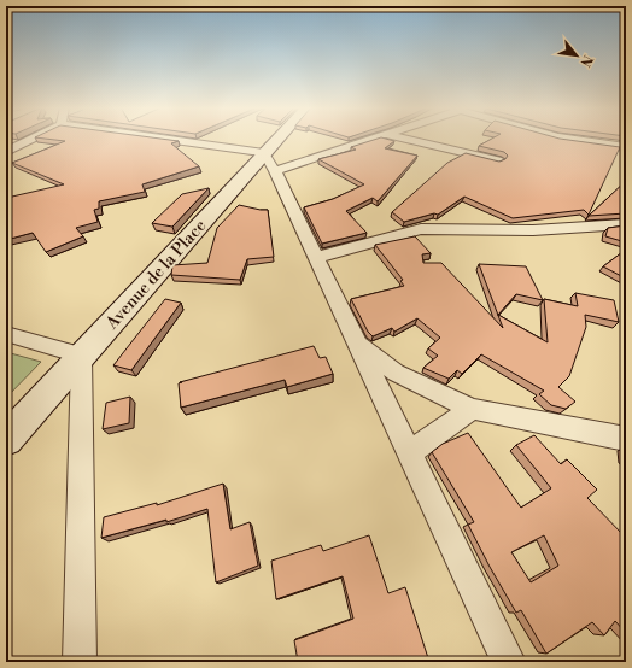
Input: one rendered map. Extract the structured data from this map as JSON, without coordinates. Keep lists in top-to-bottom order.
{
  "streets": {
    "street": ["Avenue de la Place"]
  },
  "north": "bottom right"
}
